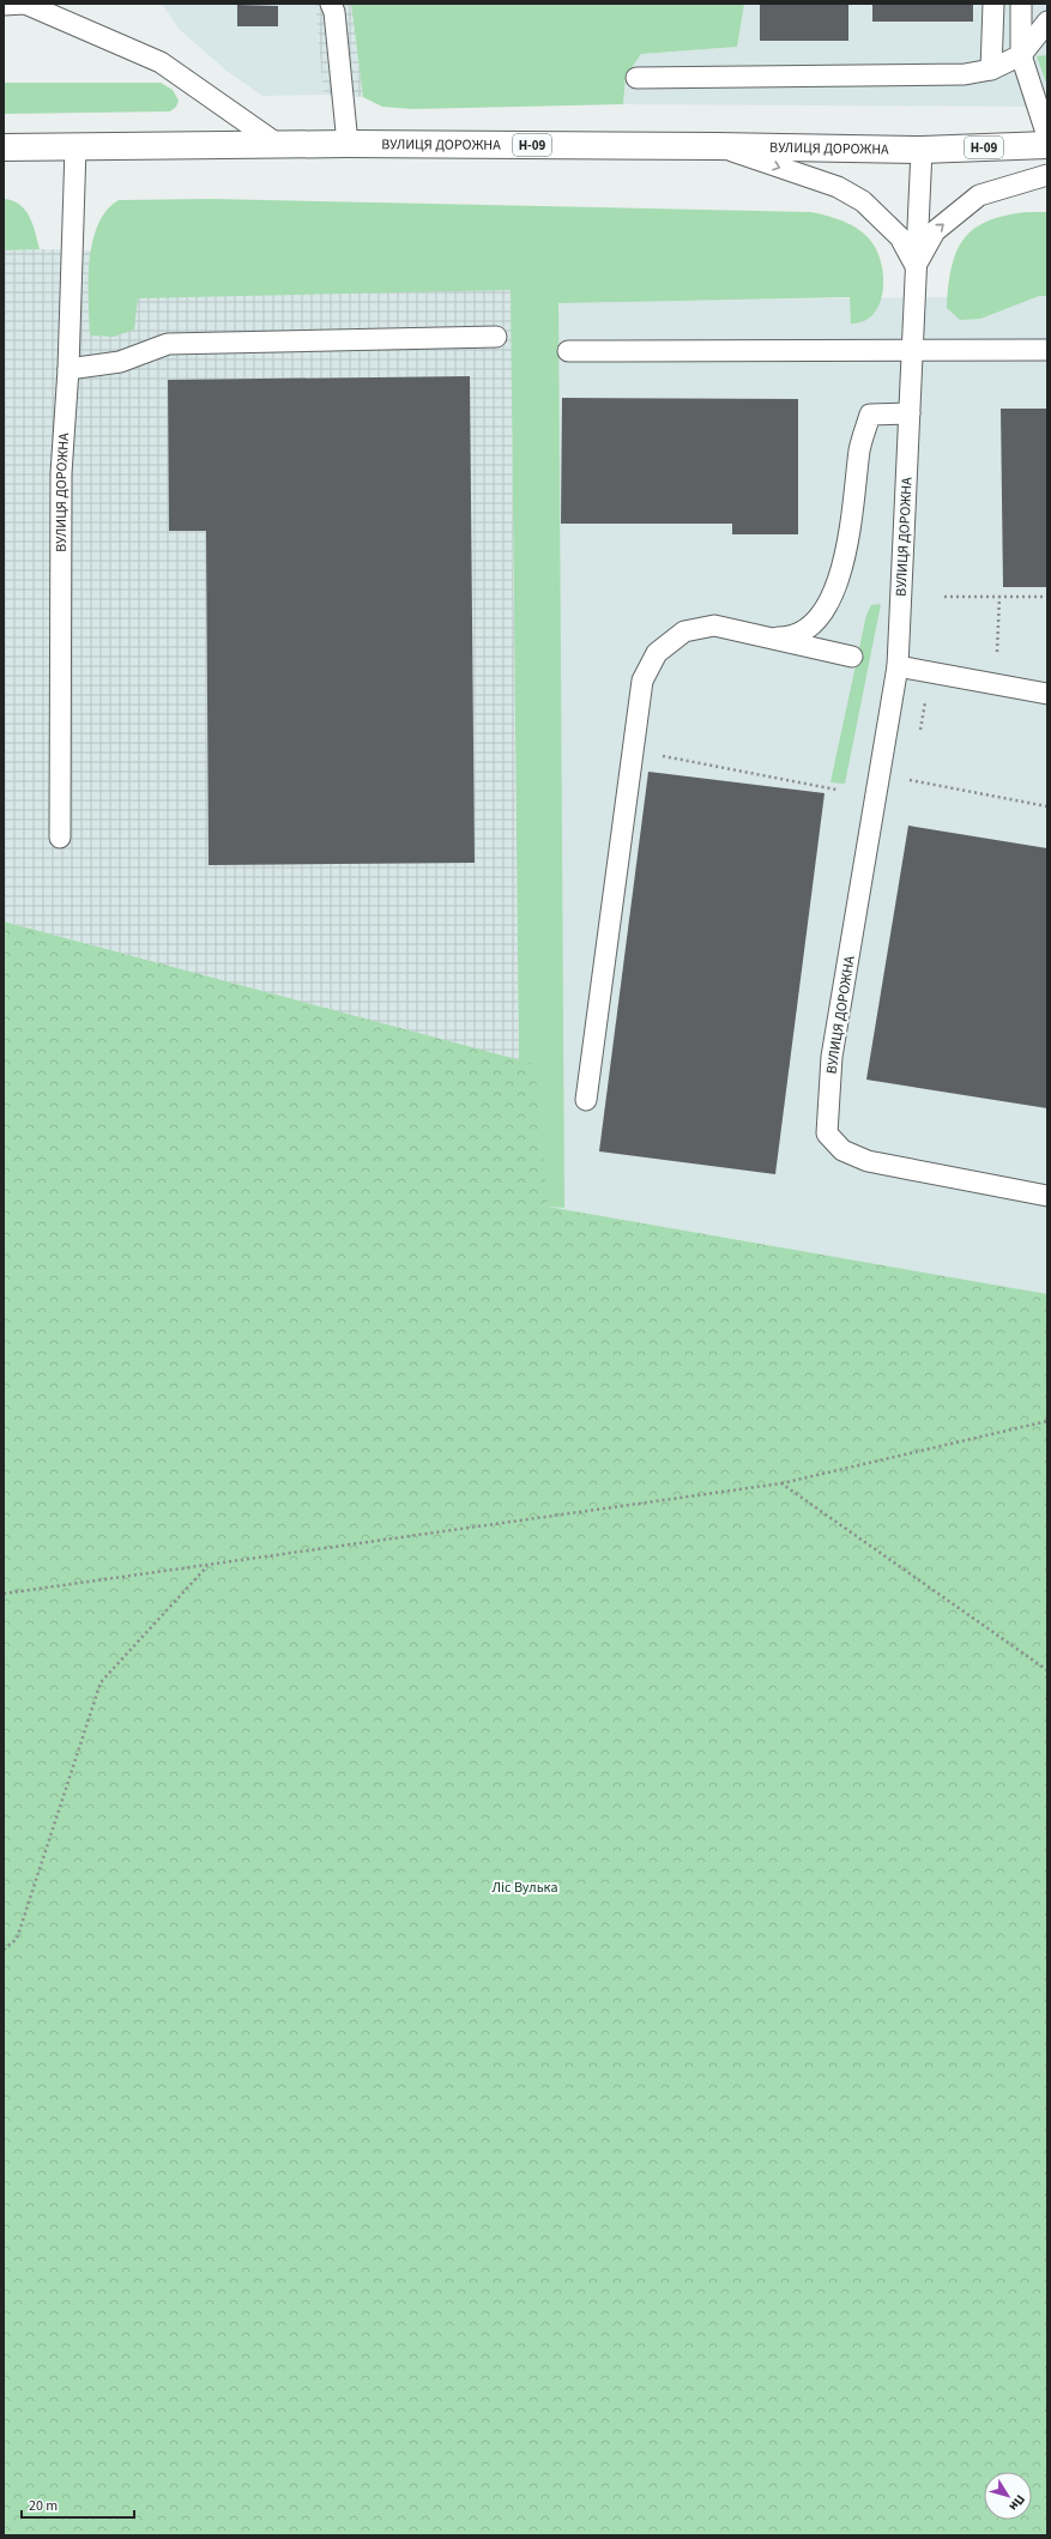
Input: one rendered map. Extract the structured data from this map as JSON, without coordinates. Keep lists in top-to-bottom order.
{
  "streets": {
    "main road": ["ВУЛИЦЯ ДОРОЖНА", "Н-09"]
  },
  "parks": ["Ліс Вулька"],
  "scale_bar": "20 m",
  "north": "bottom right"
}
